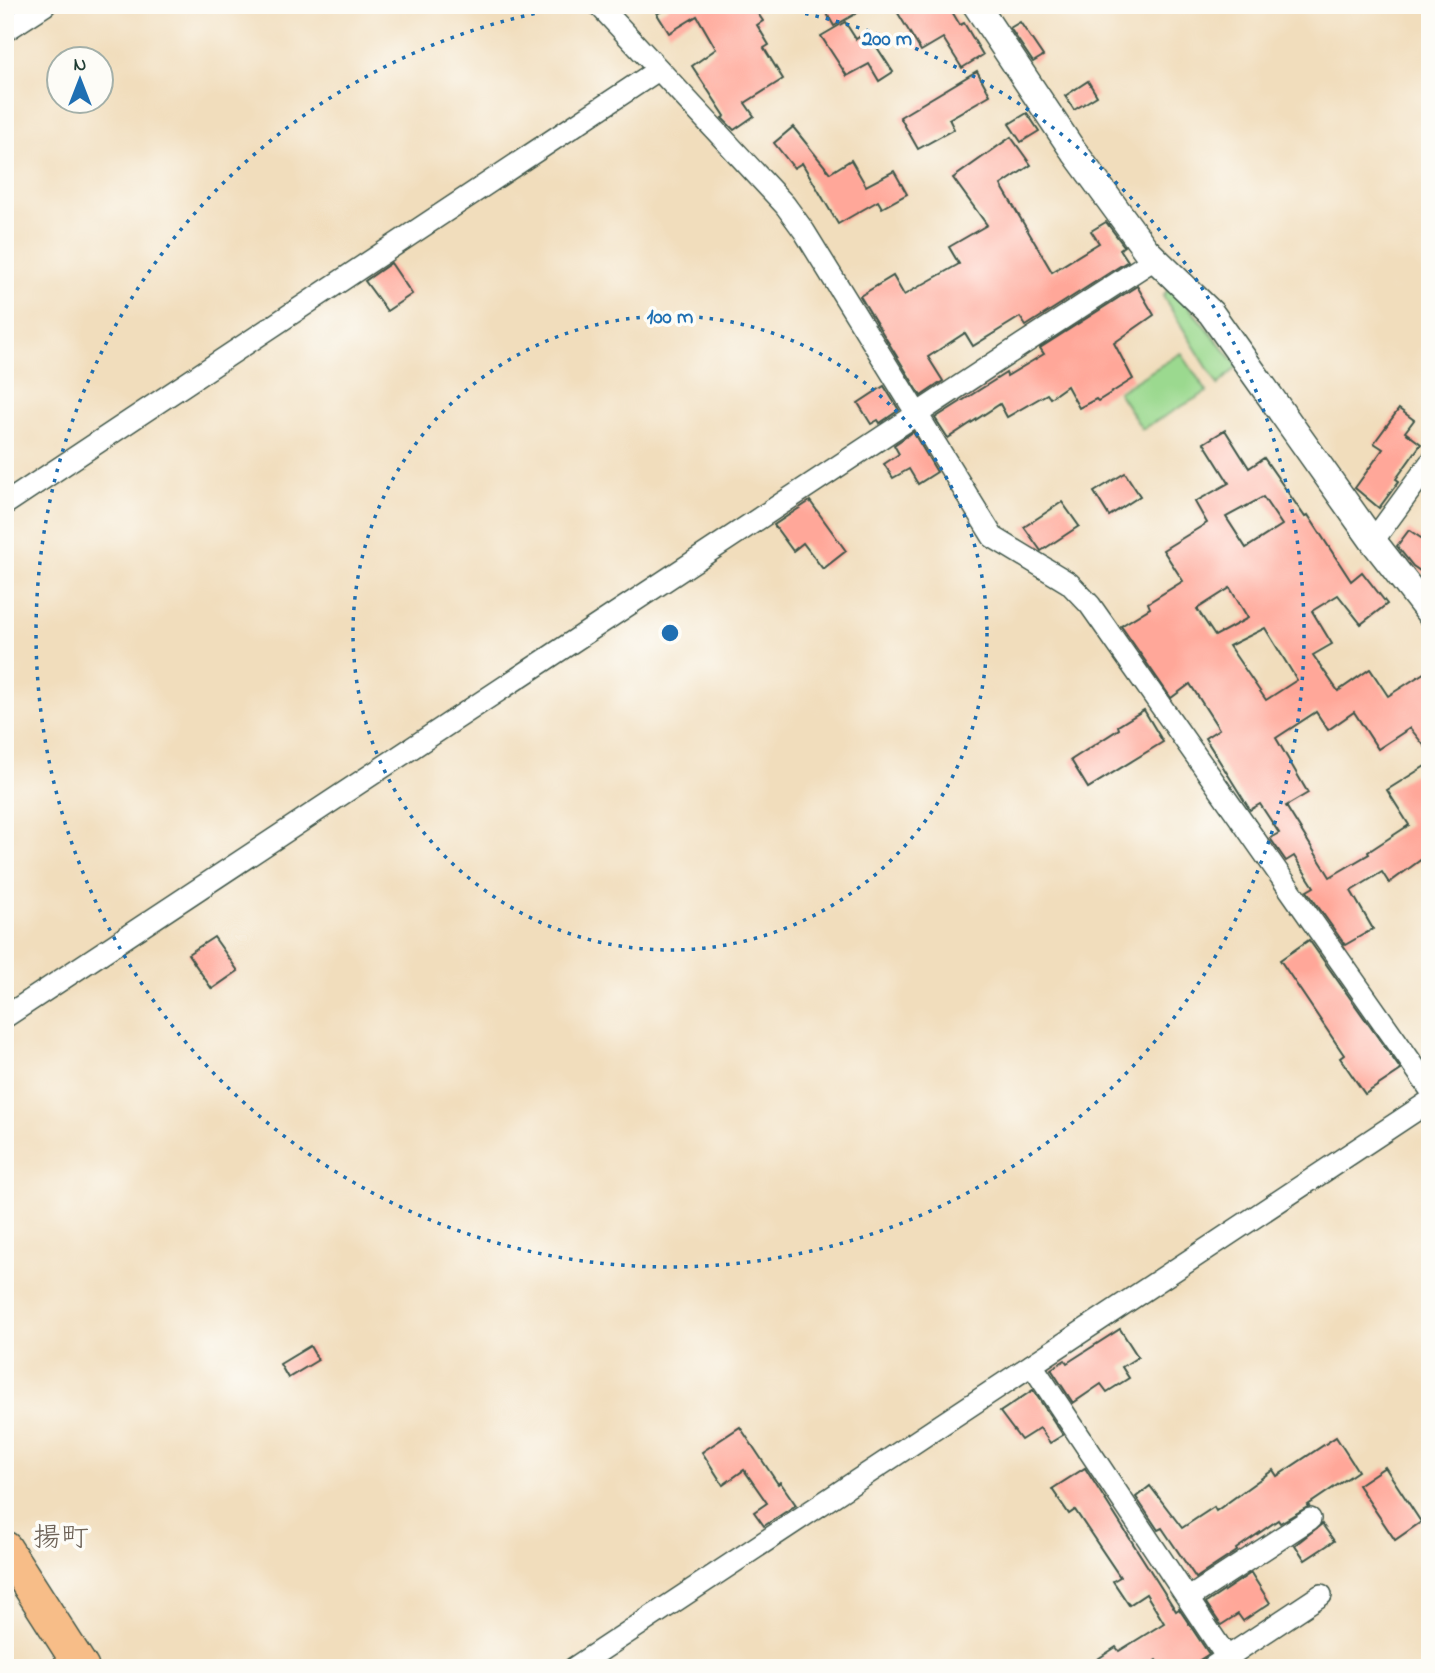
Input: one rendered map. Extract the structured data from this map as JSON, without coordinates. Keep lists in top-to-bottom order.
{
  "districts": ["揚町"],
  "north": "top",
  "rings": ["200 m", "100 m"]
}
